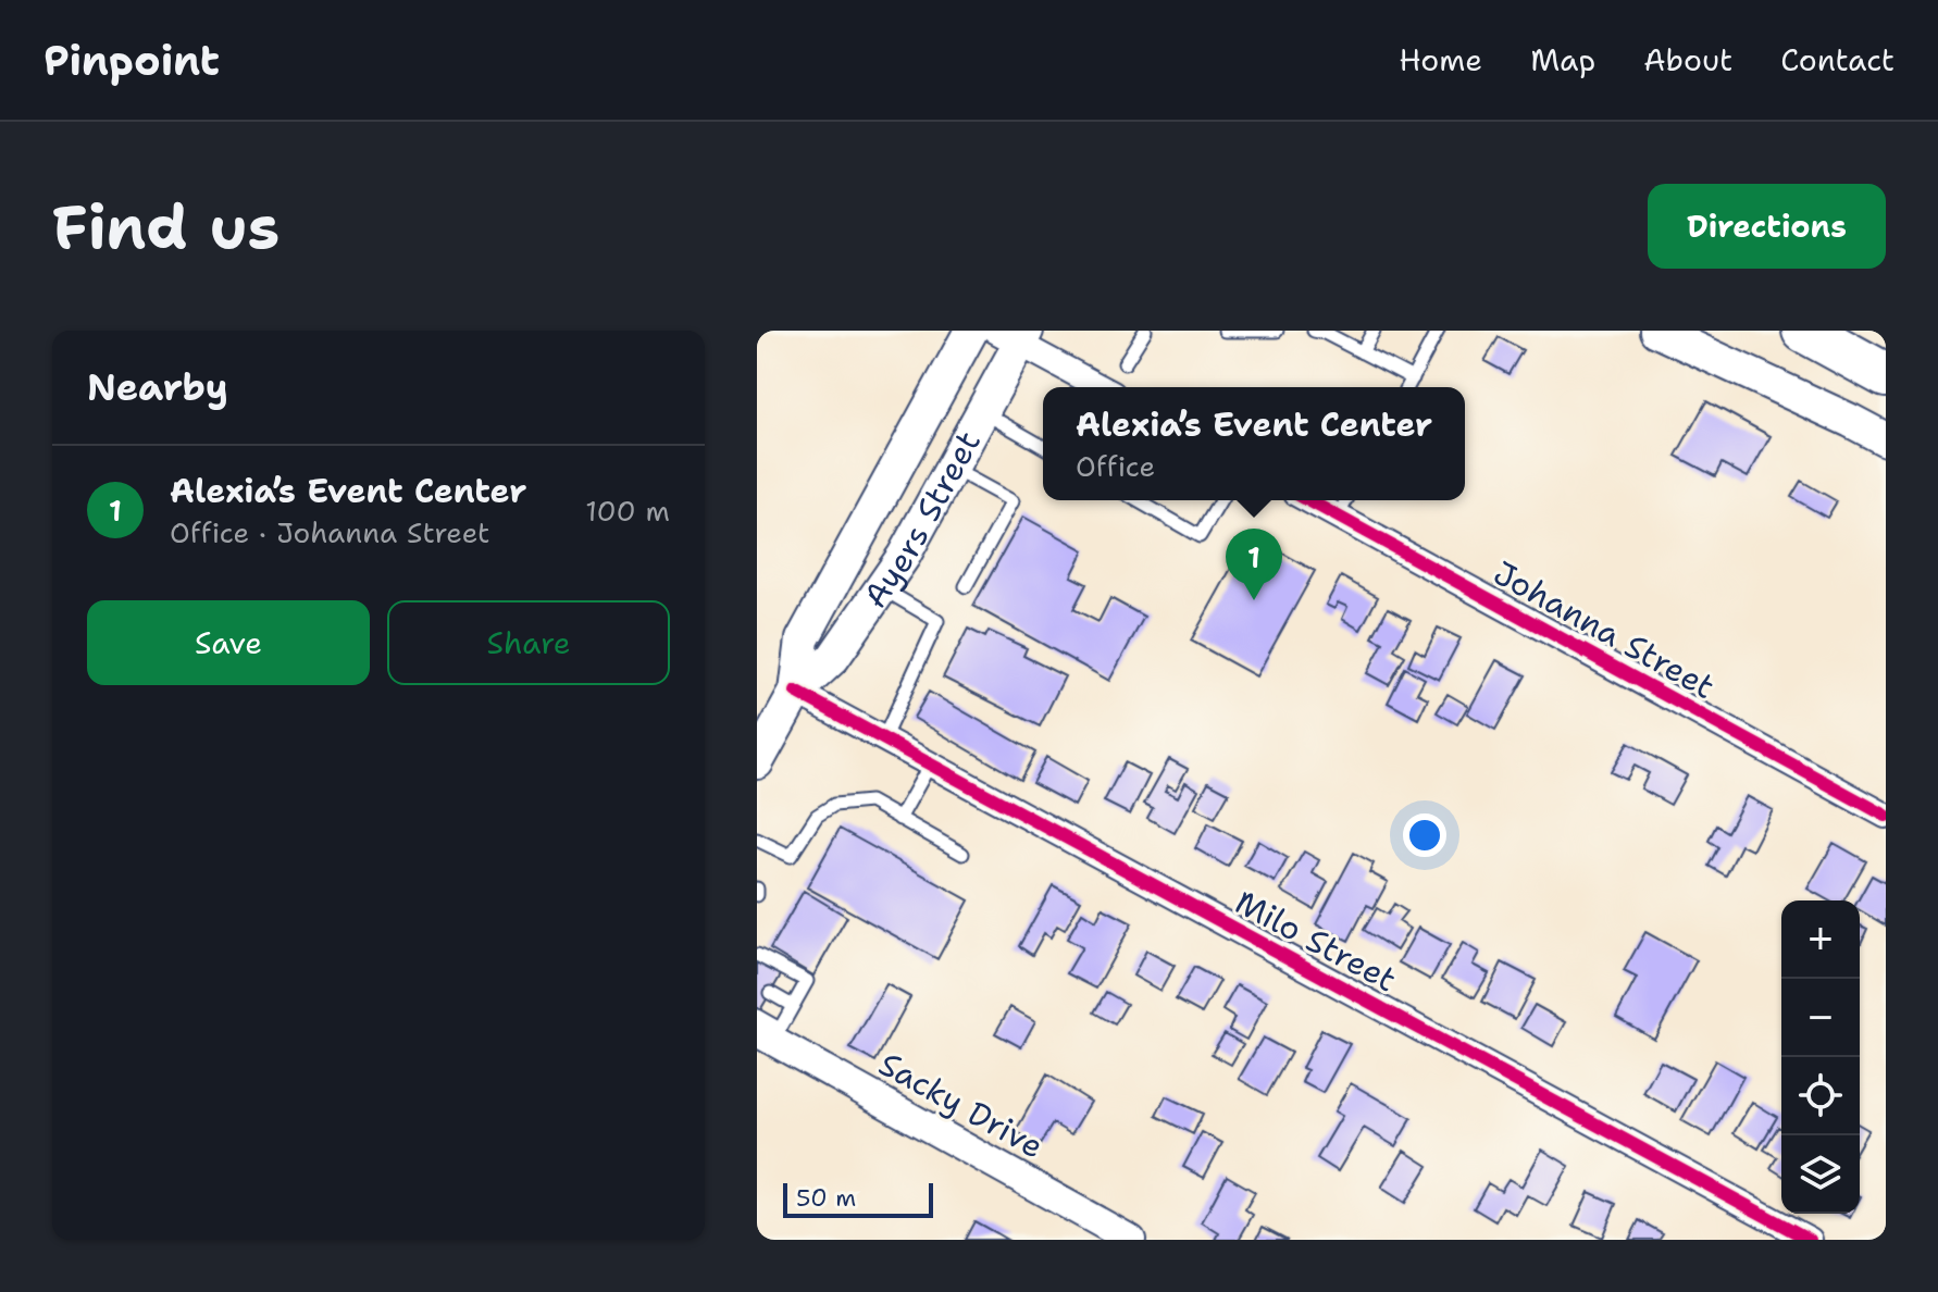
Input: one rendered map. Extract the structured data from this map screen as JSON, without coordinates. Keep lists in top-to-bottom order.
{
  "streets": {
    "main road": ["Ayers Street"],
    "street": ["Johanna Street", "Milo Street", "Sacky Drive"]
  },
  "crossings": [
    ["Ayers Street", "Milo Street"]
  ],
  "scale_bar": "50 m",
  "page": {
    "header": "Pinpoint",
    "nav": [
      "Home",
      "Map",
      "About",
      "Contact"
    ],
    "buttons": [
      "Directions",
      ["Save", "Share"]
    ],
    "title": "Find us",
    "heading": "Nearby",
    "popup": ["Alexia’s Event Center", "Office"],
    "list": [
      {
        "mark": "1",
        "name": "Alexia’s Event Center",
        "note": "Office · Johanna Street",
        "value": "100 m"
      }
    ],
    "pins": "1",
    "map_buttons": ["+", "−"],
    "scale": "50 m"
  }
}
